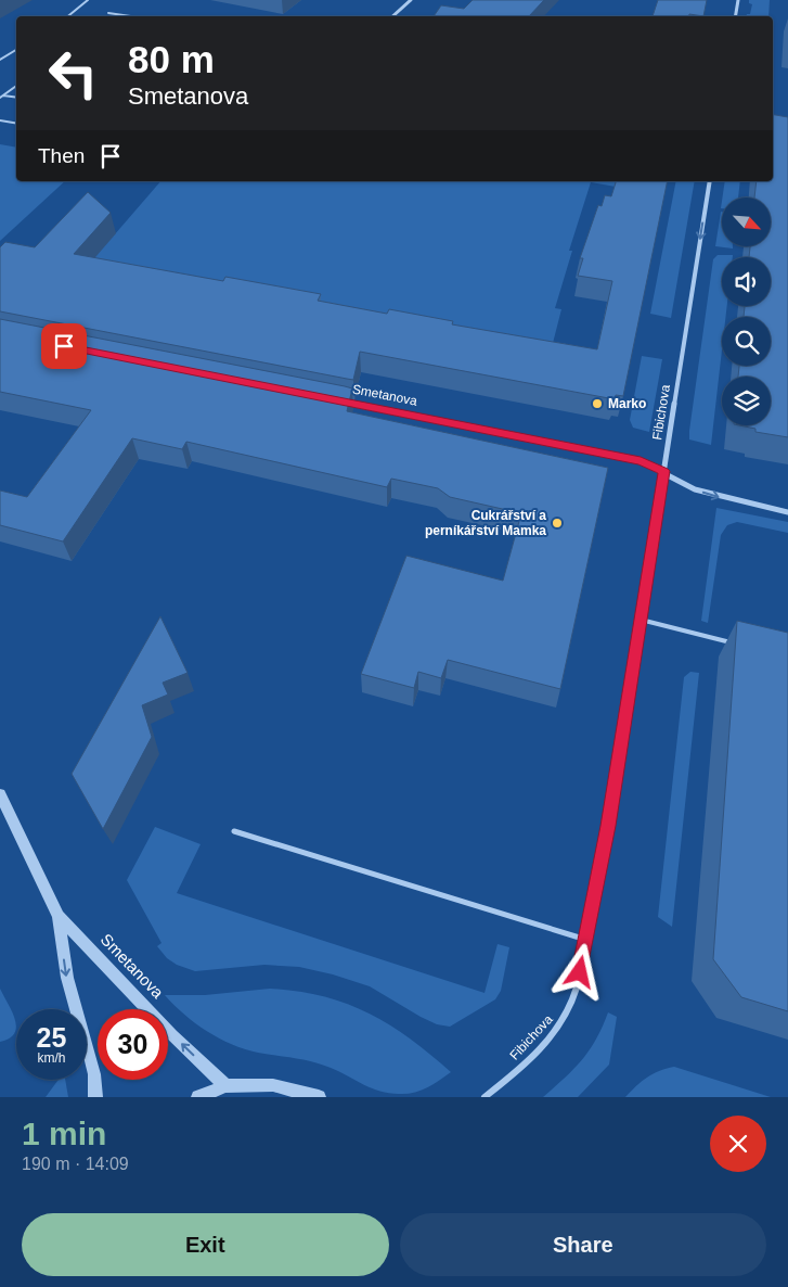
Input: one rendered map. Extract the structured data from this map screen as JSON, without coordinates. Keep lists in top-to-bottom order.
{
  "streets": {
    "street": ["Smetanova", "Fibichova"]
  },
  "crossings": [
    ["Smetanova", "Fibichova"]
  ],
  "places": ["Marko", "Cukrářství a perníkářství Mamka"],
  "north": "bottom right",
  "page": {
    "turn": ["80 m", "Smetanova"],
    "then": "Then",
    "speed": "25 km/h",
    "limit": "30",
    "heading": ["1 min", "190 m · 14:09"],
    "buttons": ["Exit", "Share"]
  }
}
